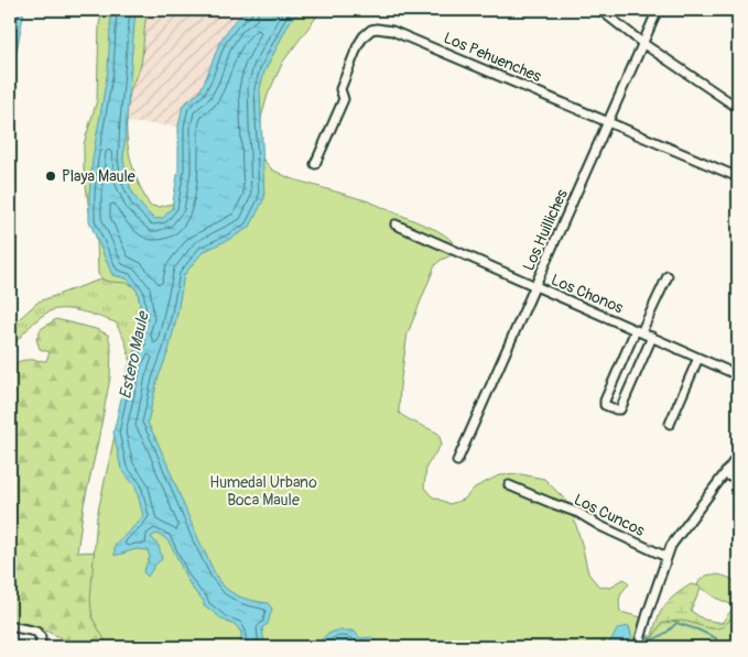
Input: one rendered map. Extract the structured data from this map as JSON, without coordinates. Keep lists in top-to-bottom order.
{
  "streets": {
    "street": [
      "Los Pehuenches",
      "Los Huilliches",
      "Los Chonos",
      "Los Cuncos"
    ]
  },
  "crossings": [
    ["Los Pehuenches", "Los Huilliches"],
    ["Los Huilliches", "Los Chonos"]
  ],
  "water": ["Estero Maule"],
  "parks": ["Humedal Urbano Boca Maule"],
  "places": ["Playa Maule"]
}
